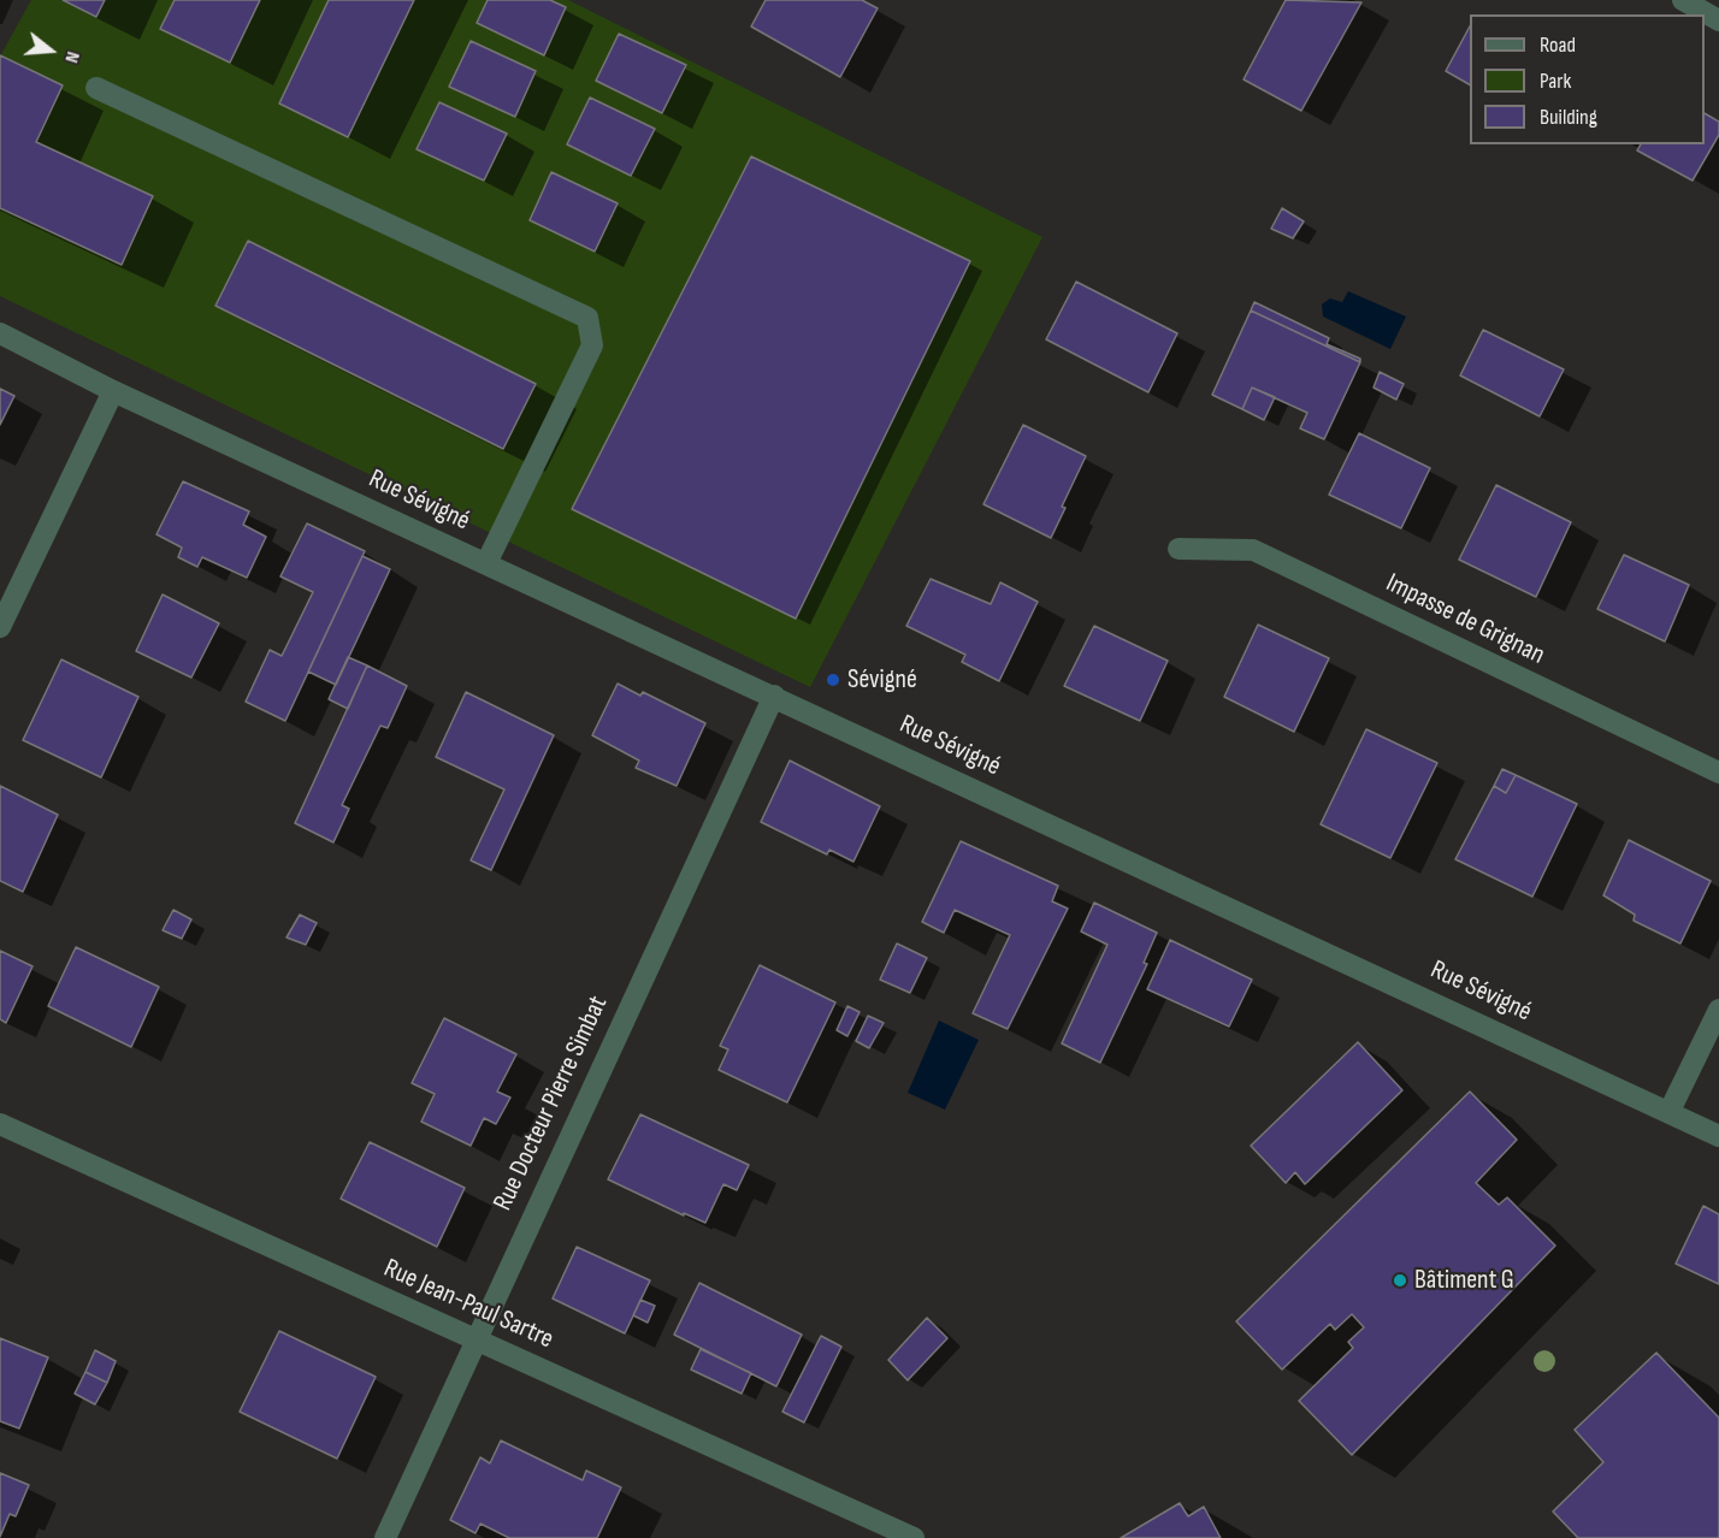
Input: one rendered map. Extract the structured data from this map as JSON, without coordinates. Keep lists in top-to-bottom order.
{
  "streets": {
    "street": [
      "Rue Sévigné",
      "Impasse de Grignan",
      "Rue Docteur Pierre Simbat",
      "Rue Jean-Paul Sartre"
    ]
  },
  "crossings": [
    ["Rue Sévigné", "Rue Docteur Pierre Simbat"],
    ["Rue Docteur Pierre Simbat", "Rue Jean-Paul Sartre"]
  ],
  "places": ["Sévigné", "Bâtiment G"],
  "legend": ["Road", "Park", "Building"],
  "north": "right"
}
